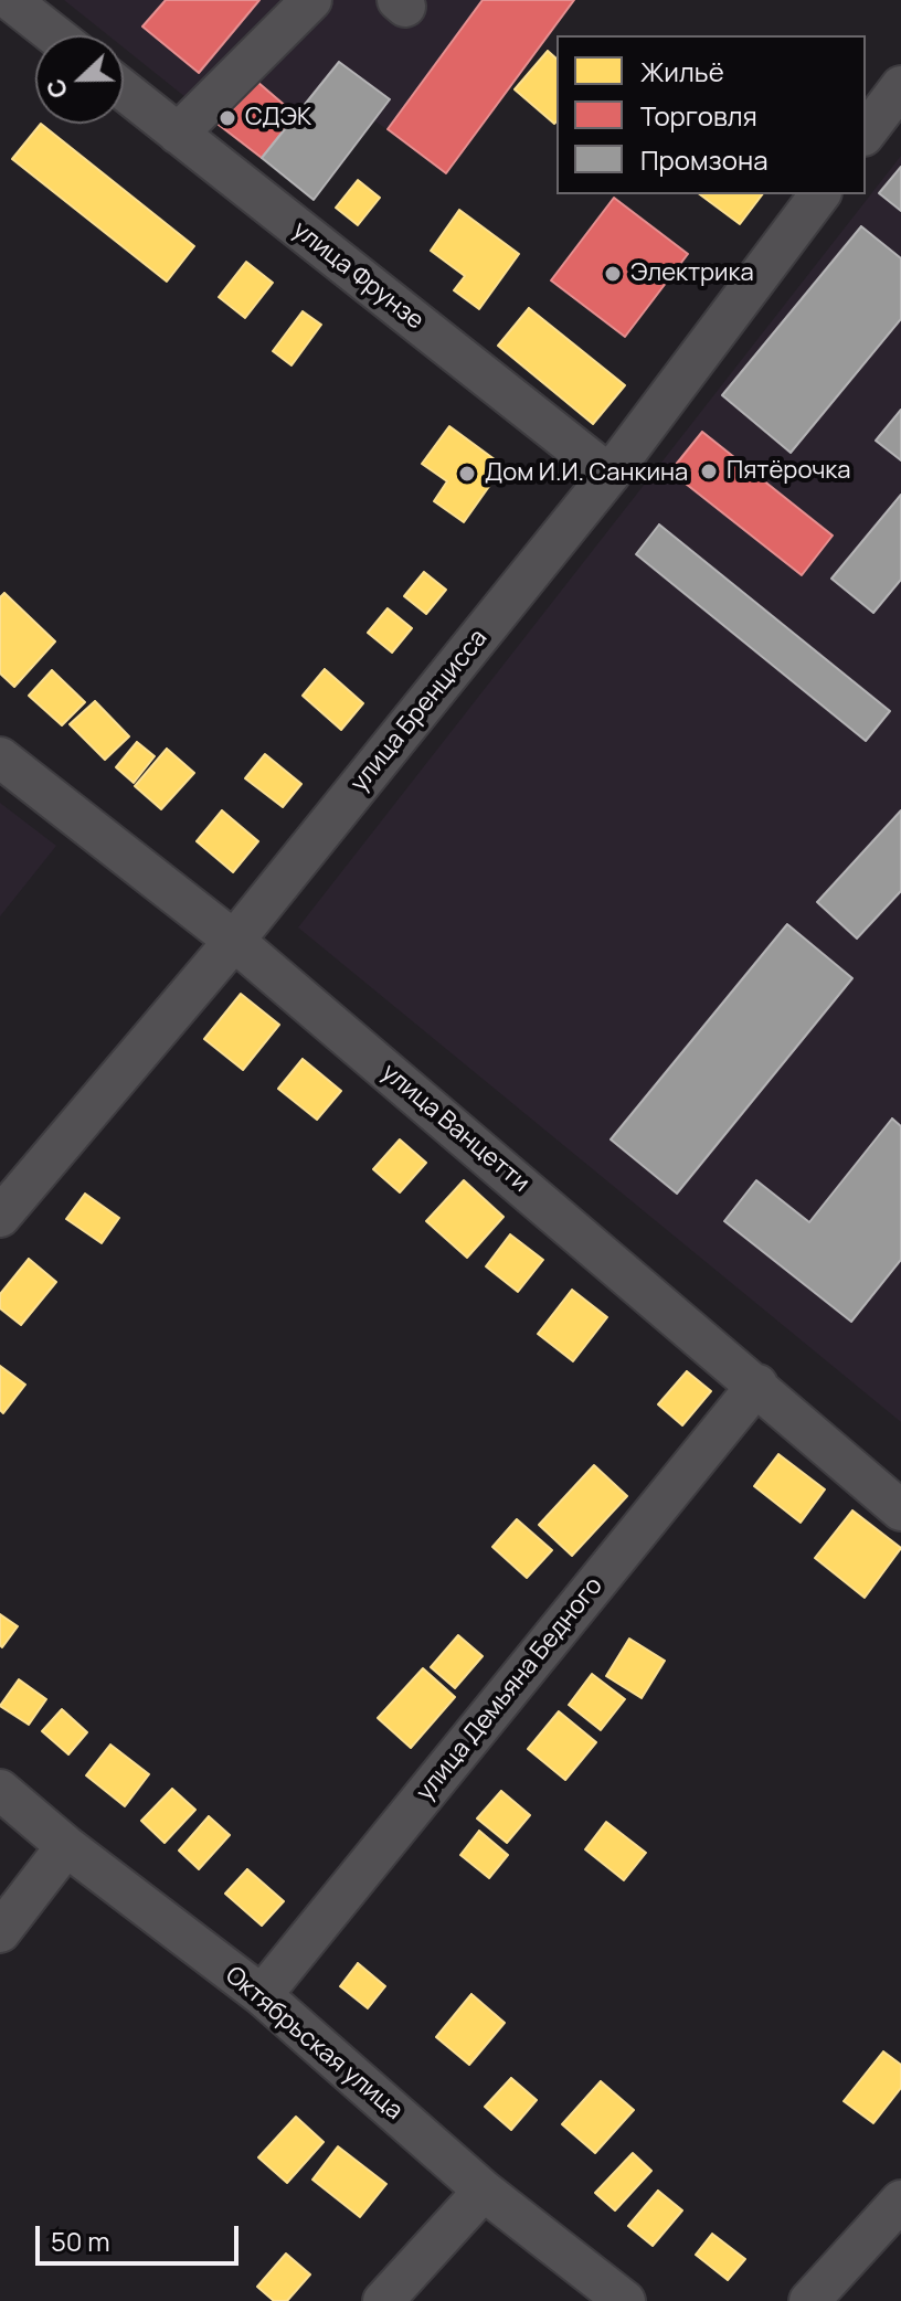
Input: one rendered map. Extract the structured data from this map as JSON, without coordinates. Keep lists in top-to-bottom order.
{
  "streets": {
    "street": [
      "улица Фрунзе",
      "улица Бренцисса",
      "улица Ванцетти",
      "улица Демьяна Бедного",
      "Октябрьская улица"
    ]
  },
  "crossings": [
    ["улица Фрунзе", "улица Бренцисса"],
    ["улица Бренцисса", "улица Ванцетти"],
    ["улица Ванцетти", "улица Демьяна Бедного"],
    ["улица Демьяна Бедного", "Октябрьская улица"]
  ],
  "places": [
    "СДЭК",
    "Электрика",
    "Пятёрочка",
    "Дом И.И. Санкина"
  ],
  "legend": ["Жильё", "Торговля", "Промзона"],
  "scale_bar": "50 m",
  "north": "left"
}
